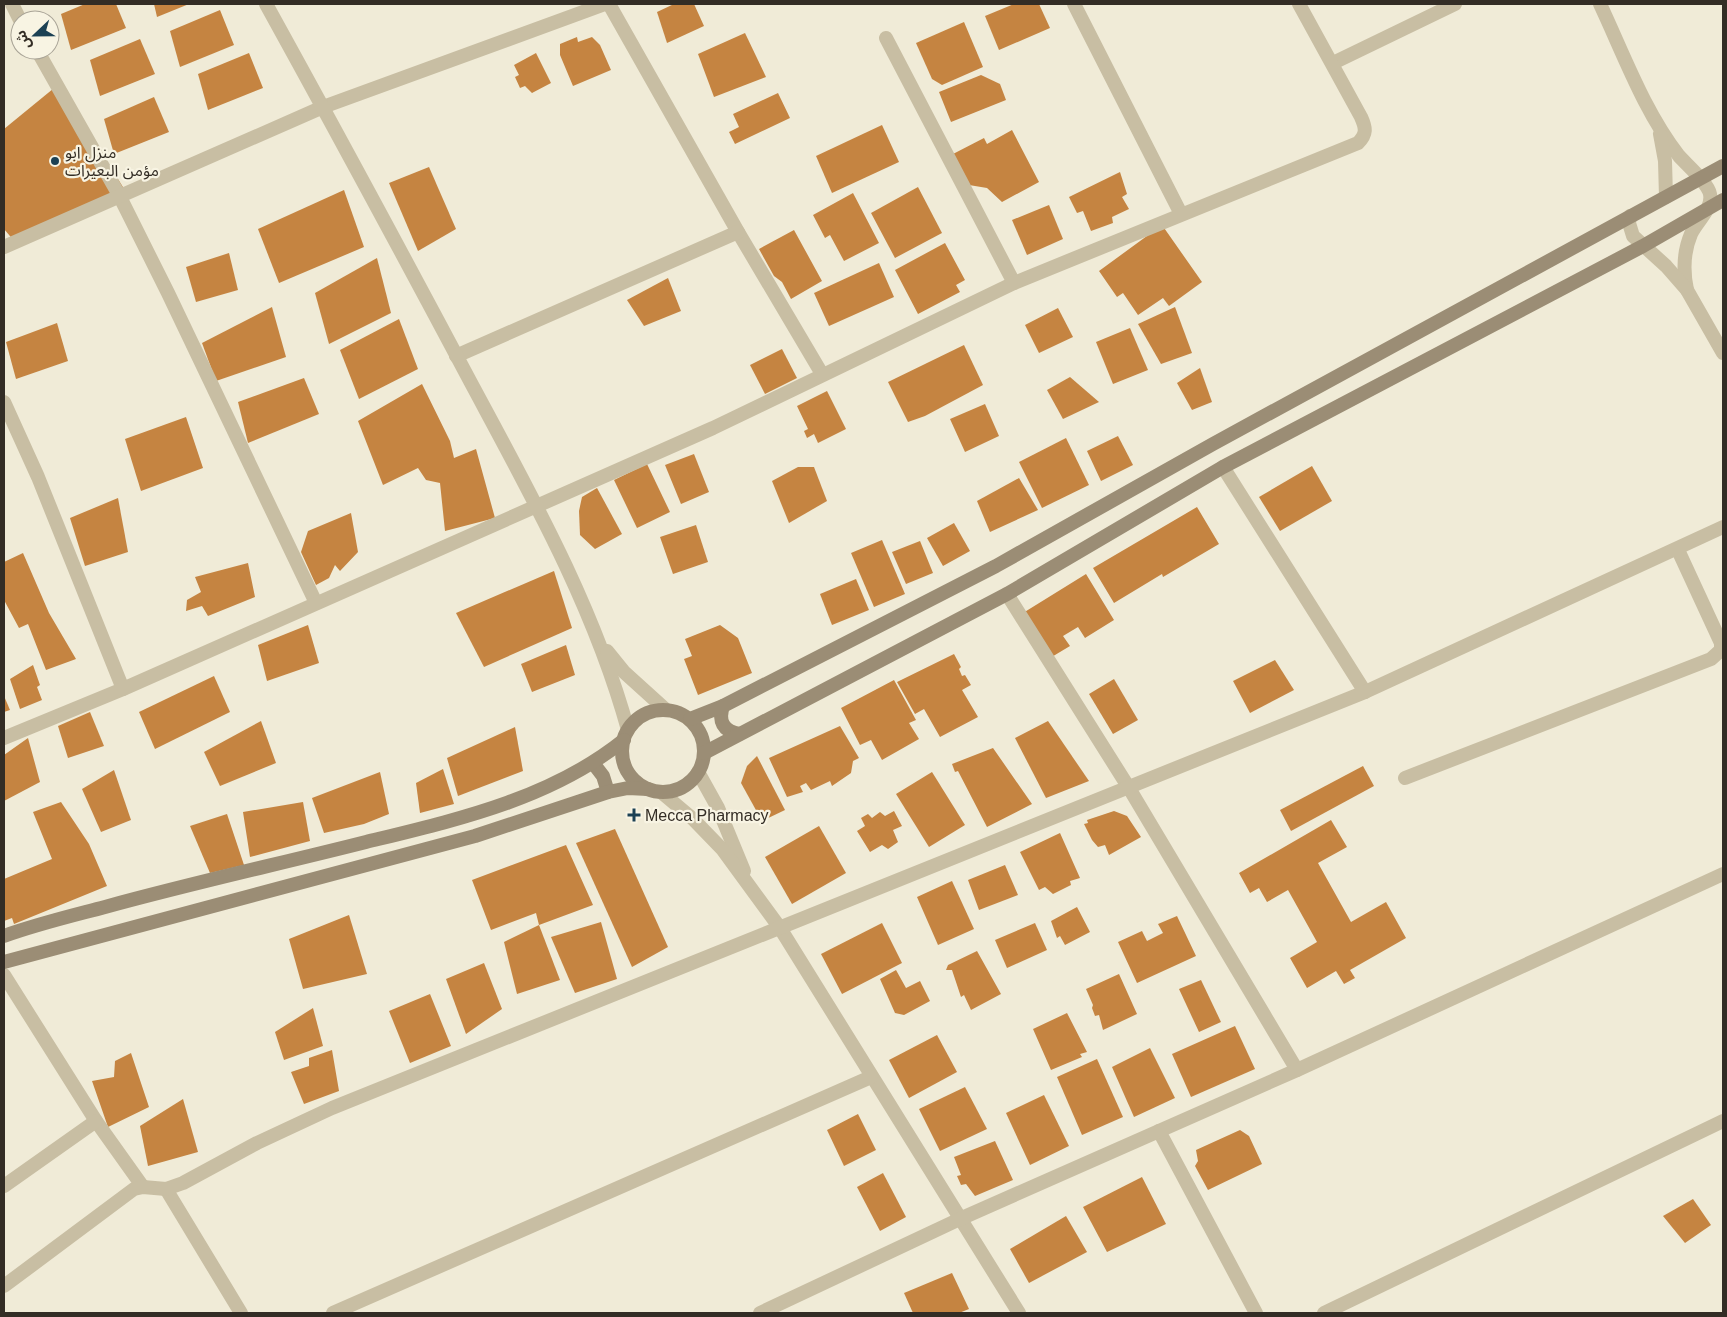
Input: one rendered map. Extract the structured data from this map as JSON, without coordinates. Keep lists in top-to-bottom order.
{
  "places": {
    "other": ["منزل ابو مؤمن البعيرات"],
    "health": ["Mecca Pharmacy"]
  },
  "north": "left"
}
